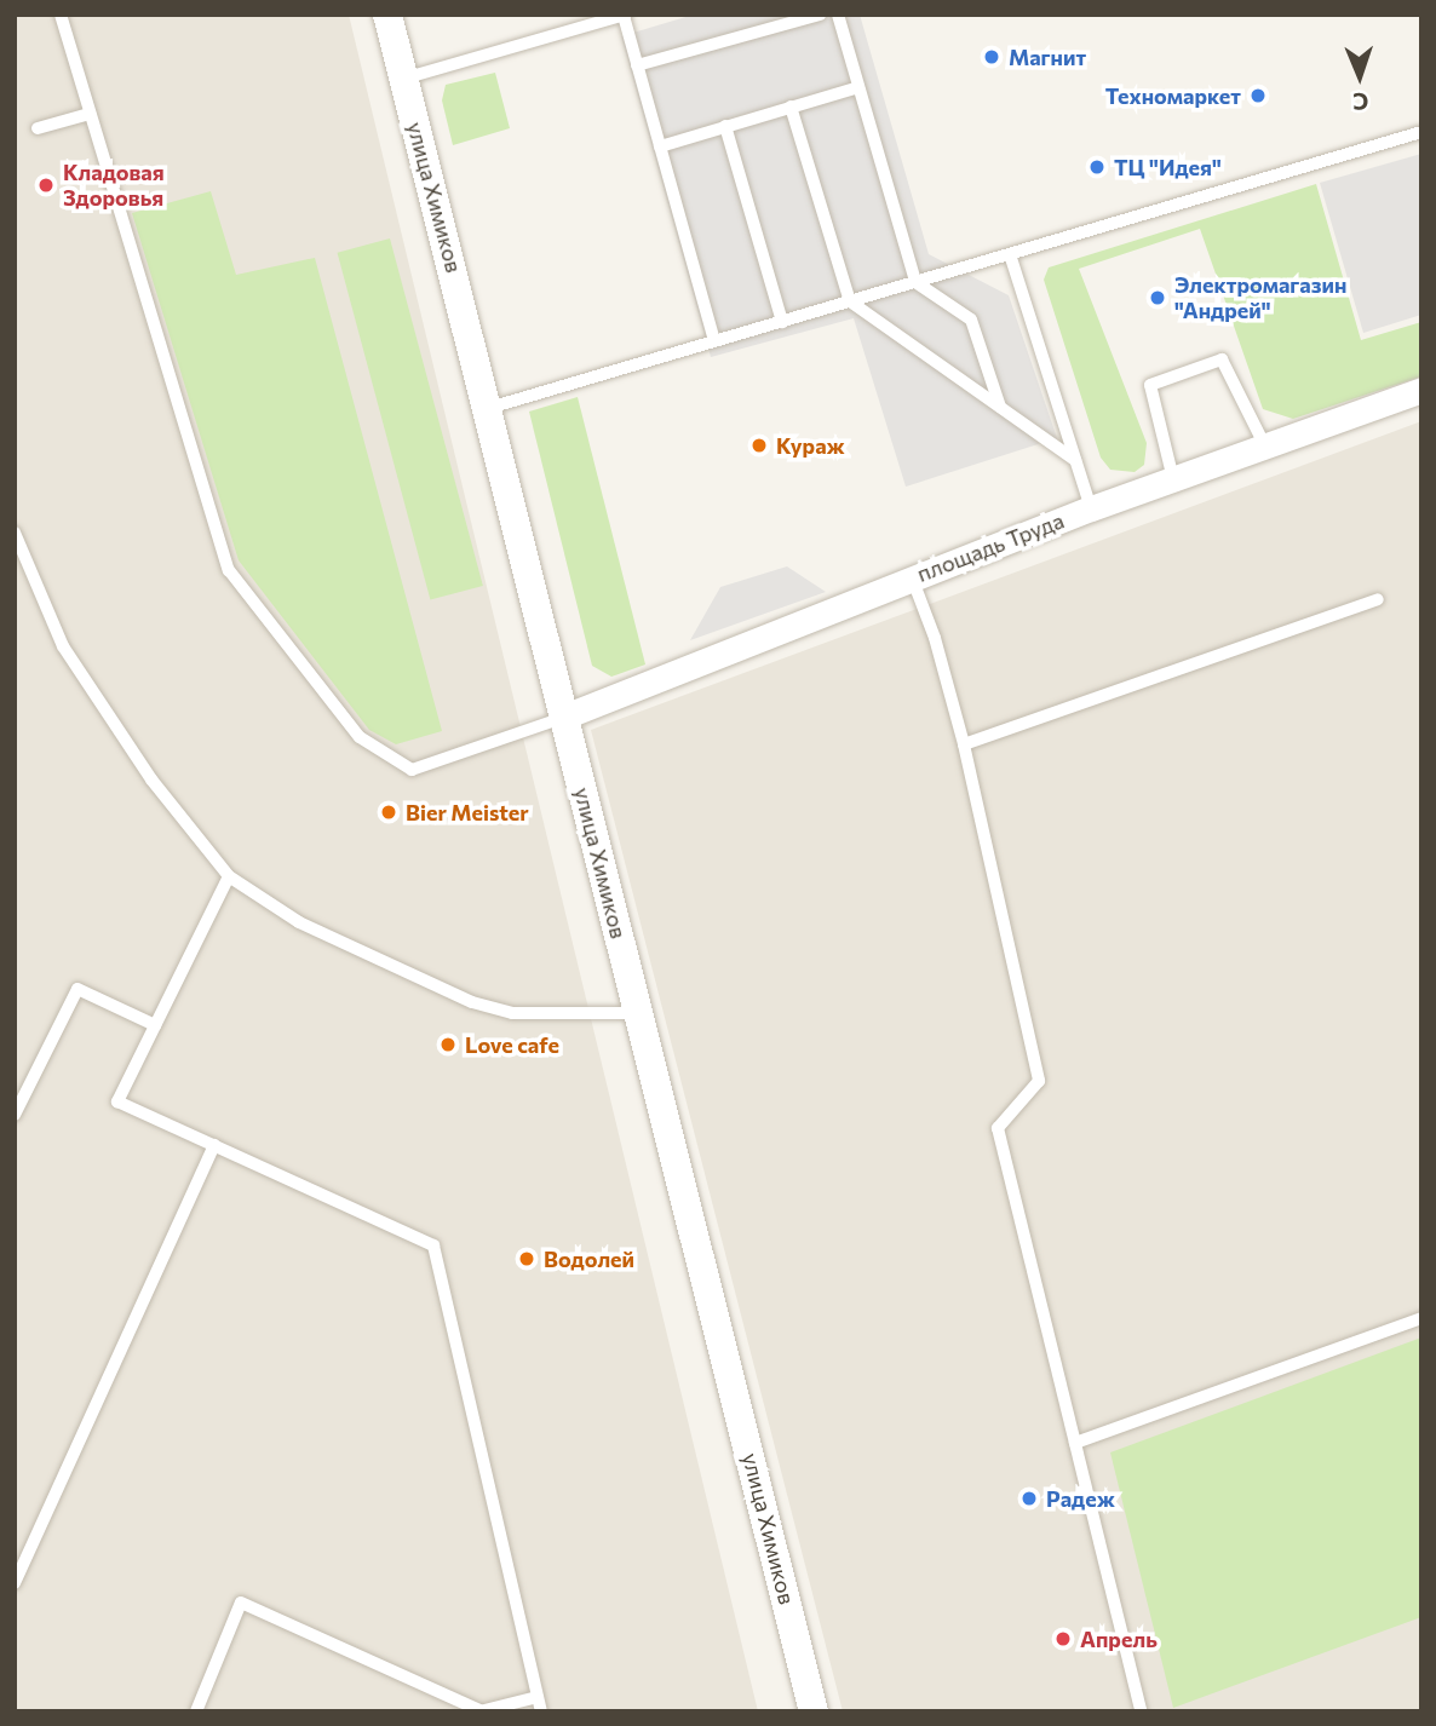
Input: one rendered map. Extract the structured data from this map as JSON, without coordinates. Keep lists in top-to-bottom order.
{
  "streets": {
    "street": ["улица Химиков", "площадь Труда"]
  },
  "crossings": [
    ["улица Химиков", "площадь Труда"]
  ],
  "places": [
    "Магнит",
    "Техномаркет",
    "ТЦ \"Идея\"",
    "Кладовая Здоровья",
    "Электромагазин \"Андрей\"",
    "Кураж",
    "Bier Meister",
    "Love cafe",
    "Водолей",
    "Радеж",
    "Апрель"
  ],
  "north": "bottom"
}
